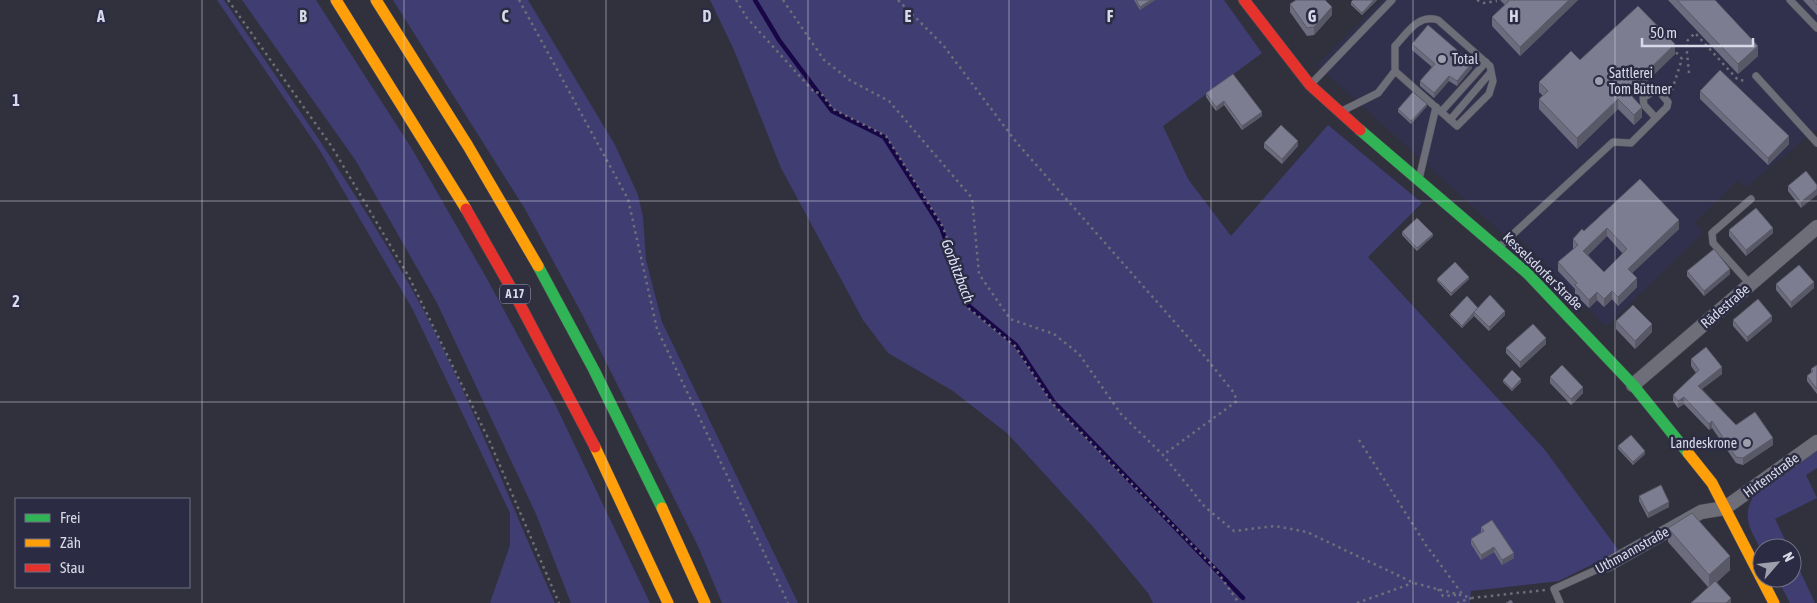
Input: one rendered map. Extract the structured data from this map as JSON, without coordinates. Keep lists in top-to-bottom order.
{
  "streets": {
    "main road": ["Kesselsdorfer Straße", "A 17"],
    "street": ["Rädestraße", "Hirtenstraße", "Uthmannstraße"]
  },
  "crossings": [
    ["Kesselsdorfer Straße", "Rädestraße"],
    ["Kesselsdorfer Straße", "Hirtenstraße"],
    ["Kesselsdorfer Straße", "Uthmannstraße"],
    ["Hirtenstraße", "Uthmannstraße"]
  ],
  "water": ["Gorbitzbach"],
  "places": ["Total", "Sattlerei Tom Büttner", "Landeskrone"],
  "legend": ["Frei", "Zäh", "Stau"],
  "scale_bar": "50 m",
  "north": "top right",
  "grid": {
    "columns": [
      "A",
      "B",
      "C",
      "D",
      "E",
      "F",
      "G",
      "H"
    ],
    "rows": ["1", "2"]
  }
}
